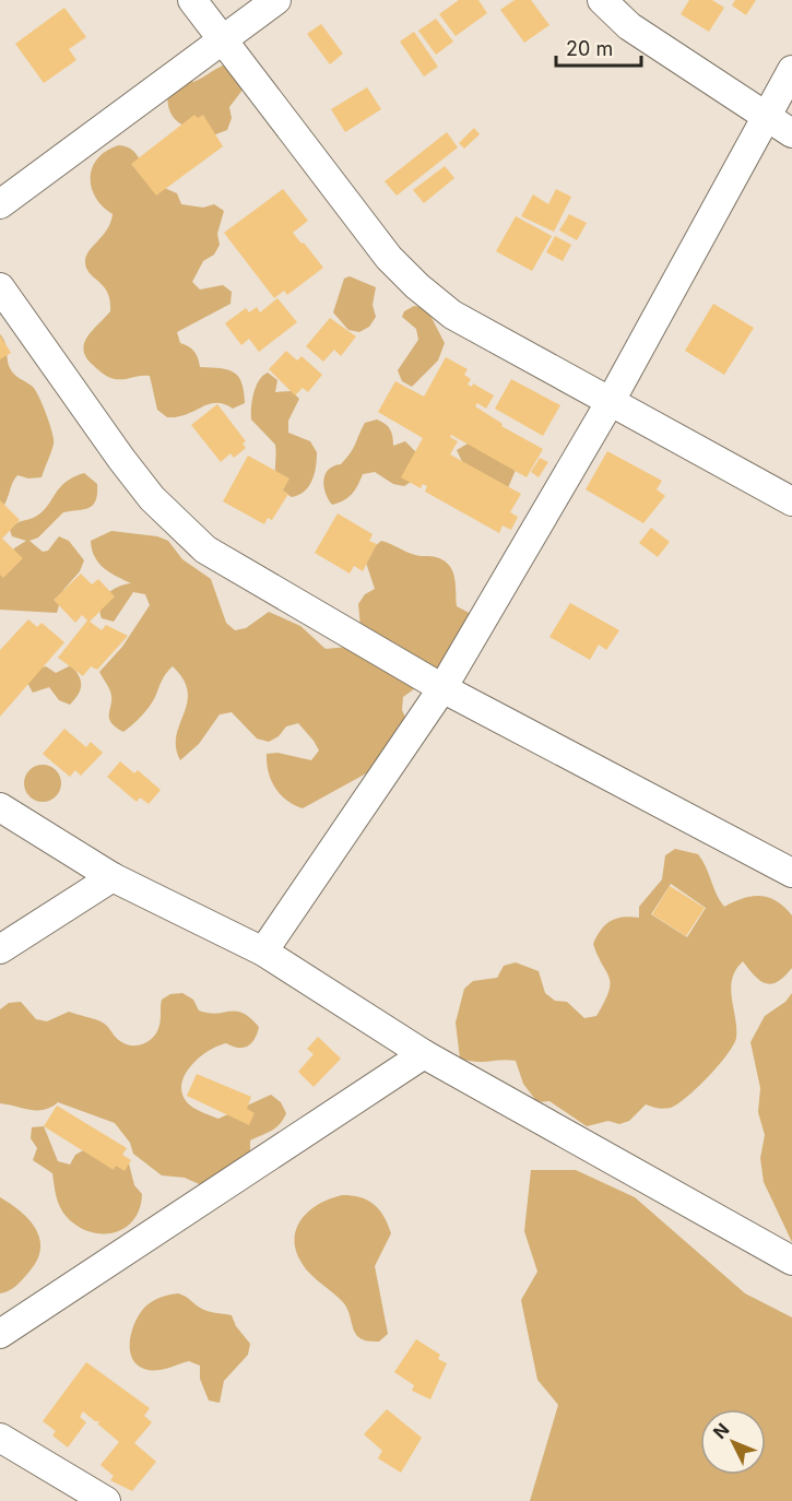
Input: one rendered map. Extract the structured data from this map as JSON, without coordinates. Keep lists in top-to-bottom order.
{
  "scale_bar": "20 m",
  "north": "top left"
}
